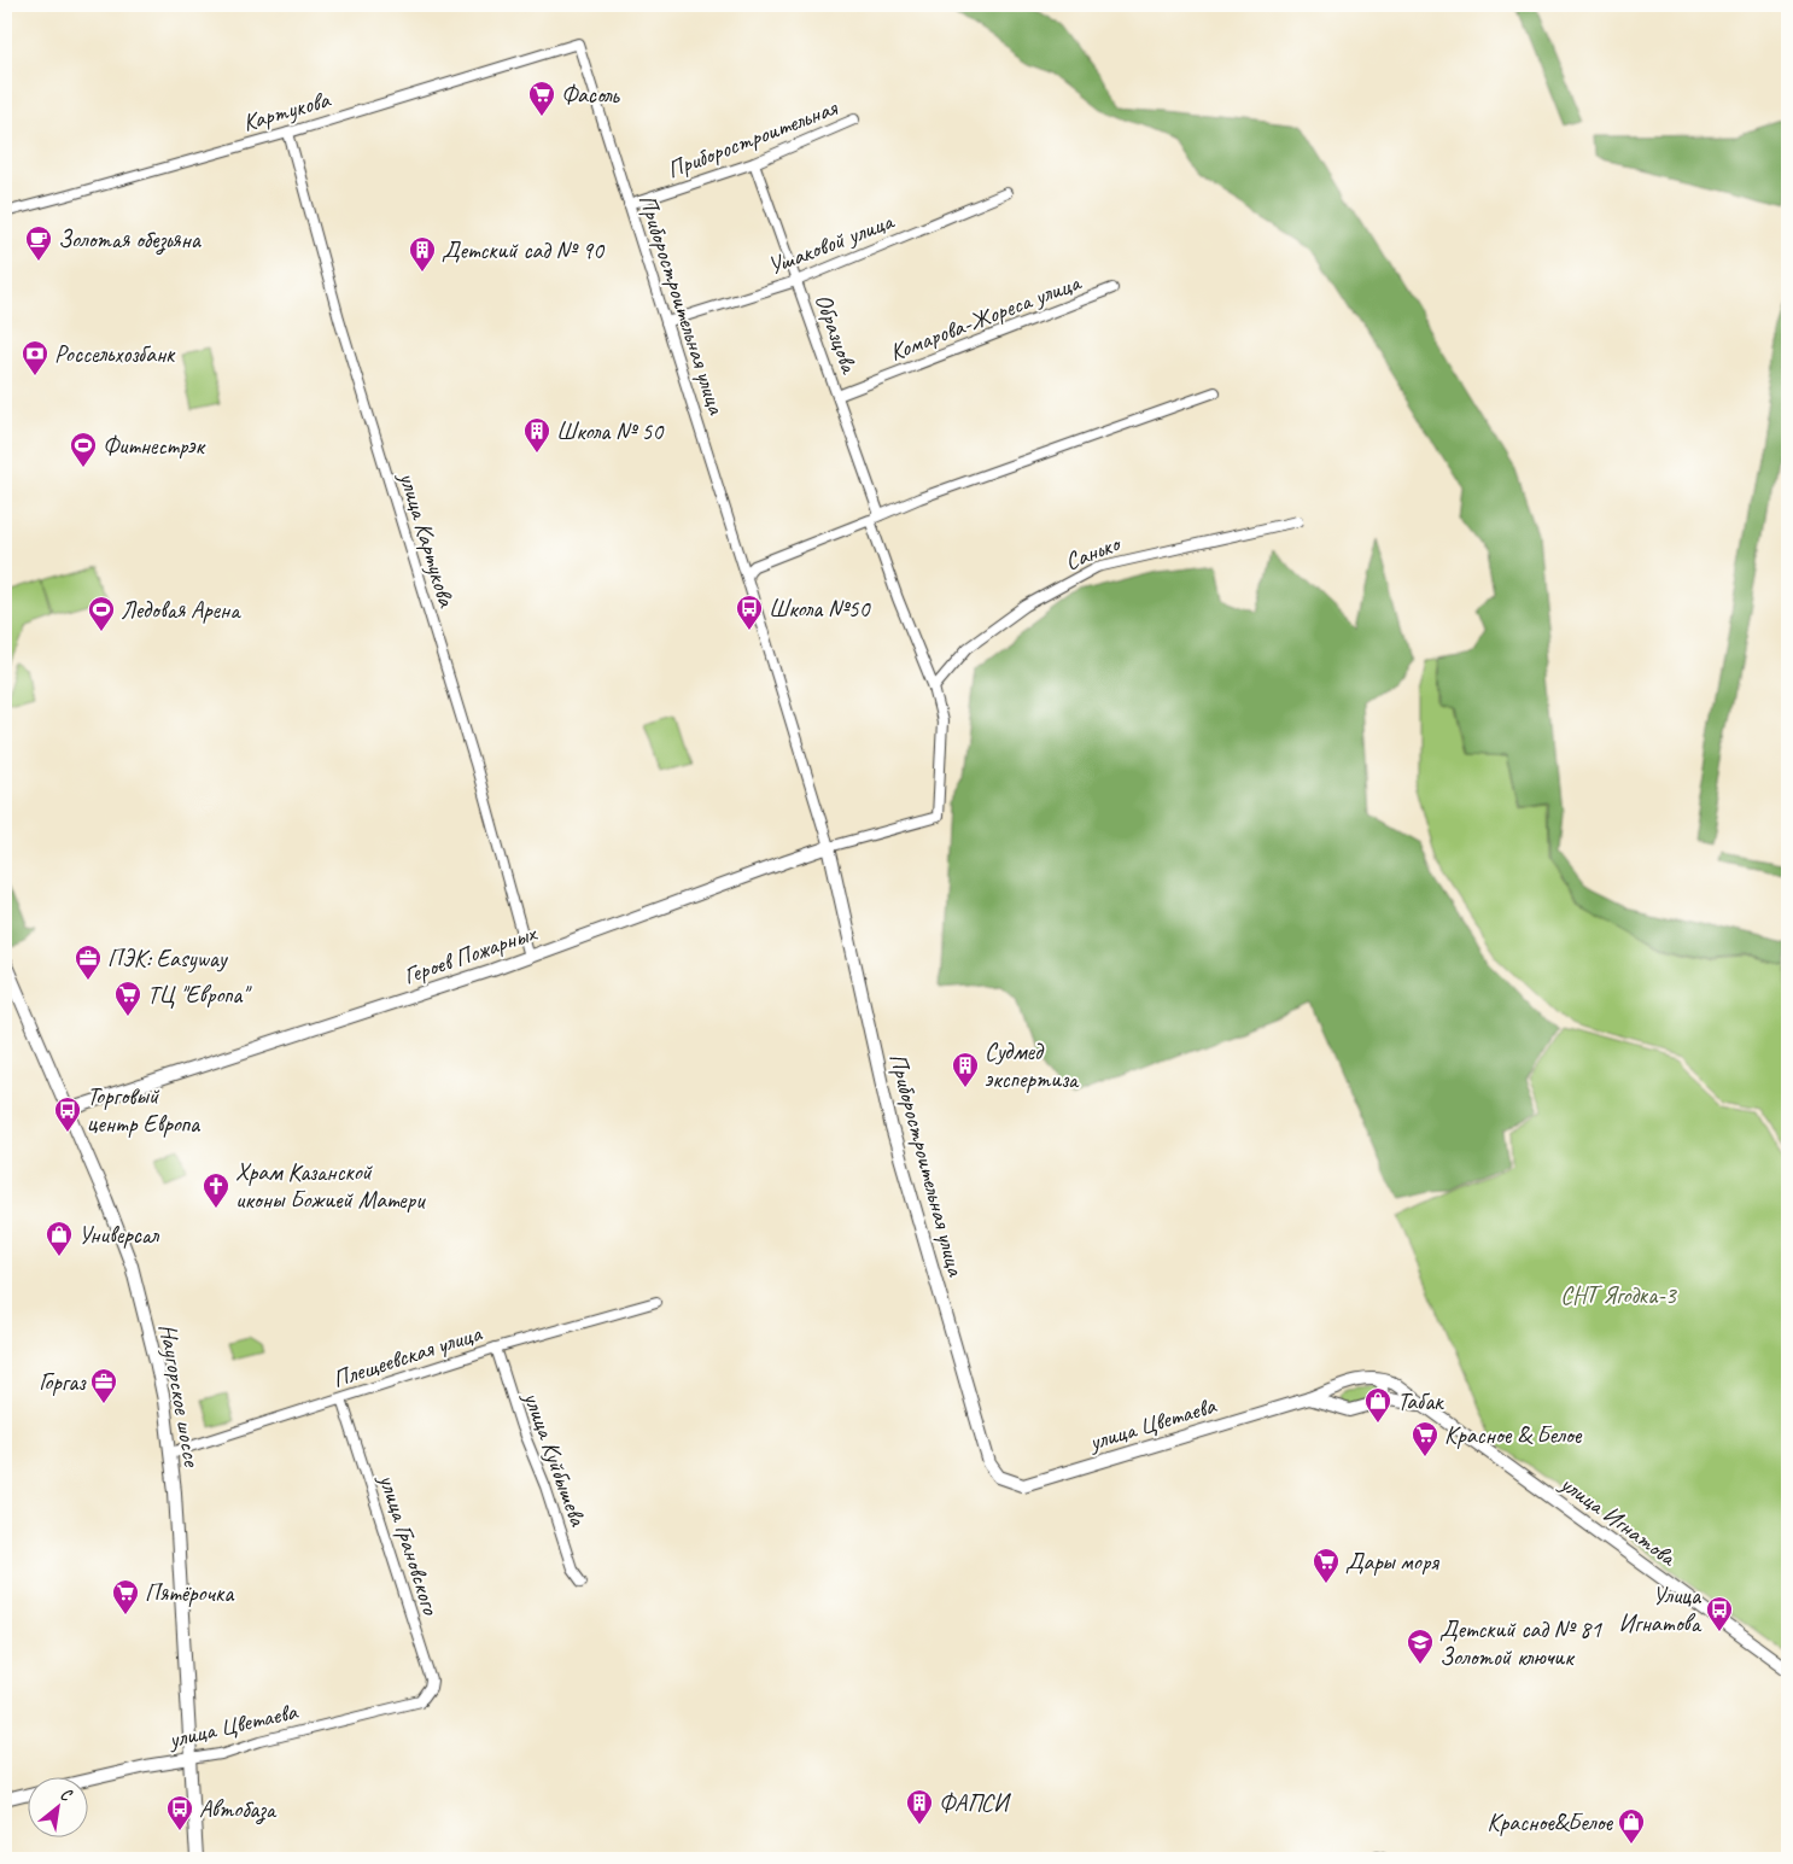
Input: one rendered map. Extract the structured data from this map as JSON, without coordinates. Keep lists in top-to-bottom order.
{
  "streets": {
    "main road": [
      "Приборостроительная улица",
      "Героев Пожарных",
      "Наугорское шоссе",
      "улица Цветаева",
      "улица Игнатова"
    ],
    "street": [
      "Картукова",
      "Приборостроительная",
      "Ушаковой улица",
      "Комарова-Жореса улица",
      "Образцова",
      "улица Картукова",
      "Санько",
      "Плещеевская улица",
      "улица Куйбышева",
      "улица Грановского"
    ]
  },
  "crossings": [
    ["Картукова", "Приборостроительная улица"],
    ["Картукова", "улица Картукова"],
    ["Приборостроительная", "Приборостроительная улица"],
    ["Приборостроительная", "Образцова"],
    ["Ушаковой улица", "Приборостроительная улица"],
    ["Ушаковой улица", "Образцова"],
    ["Приборостроительная улица", "Героев Пожарных"],
    ["Приборостроительная улица", "улица Цветаева"],
    ["Комарова-Жореса улица", "Образцова"],
    ["улица Картукова", "Героев Пожарных"],
    ["Героев Пожарных", "Наугорское шоссе"],
    ["Плещеевская улица", "Наугорское шоссе"],
    ["Плещеевская улица", "улица Куйбышева"],
    ["Плещеевская улица", "улица Грановского"],
    ["Наугорское шоссе", "улица Цветаева"],
    ["улица Цветаева", "улица Игнатова"],
    ["улица Цветаева", "улица Грановского"]
  ],
  "parks": ["СНТ Ягодка-3"],
  "places": {
    "supermarket": [
      "Фасоль",
      "ТЦ \"Европа\"",
      "Красное & Белое",
      "Дары моря",
      "Пятёрочка"
    ],
    "cafe": ["Золотая обезьяна"],
    "building": [
      "Детский сад № 90",
      "Школа № 50",
      "Судмед экспертиза",
      "ФАПСИ"
    ],
    "bank": ["Россельхозбанк"],
    "sports": ["Фитнестрэк", "Ледовая Арена"],
    "bus stop": [
      "Школа №50",
      "Торговый центр Европа",
      "Улица Игнатова",
      "Автобаза"
    ],
    "office": ["ПЭК: Easyway", "Горгаз"],
    "church": ["Храм Казанской иконы Божией Матери"],
    "shop": ["Универсал", "Табак", "Красное&Белое"],
    "school or university": ["Детский сад № 81 Золотой ключик"]
  },
  "north": "top right"
}
